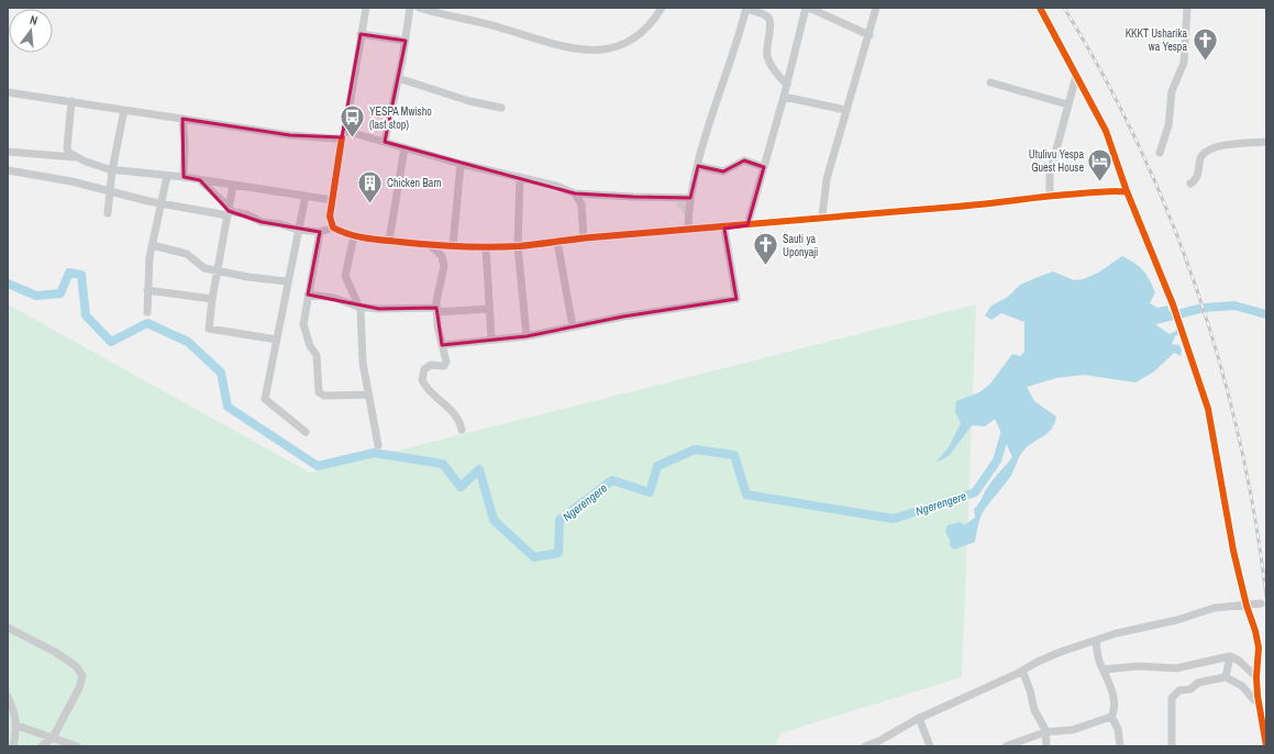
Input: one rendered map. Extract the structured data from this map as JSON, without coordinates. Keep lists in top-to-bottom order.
{
  "water": ["Ngerengere"],
  "places": {
    "church": ["KKKT Usharika wa Yespa", "Sauti ya Uponyaji"],
    "bus stop": ["YESPA Mwisho (last stop)"],
    "hotel": ["Utulivu Yespa Guest House"],
    "building": ["Chicken Barn"]
  },
  "north": "top"
}
